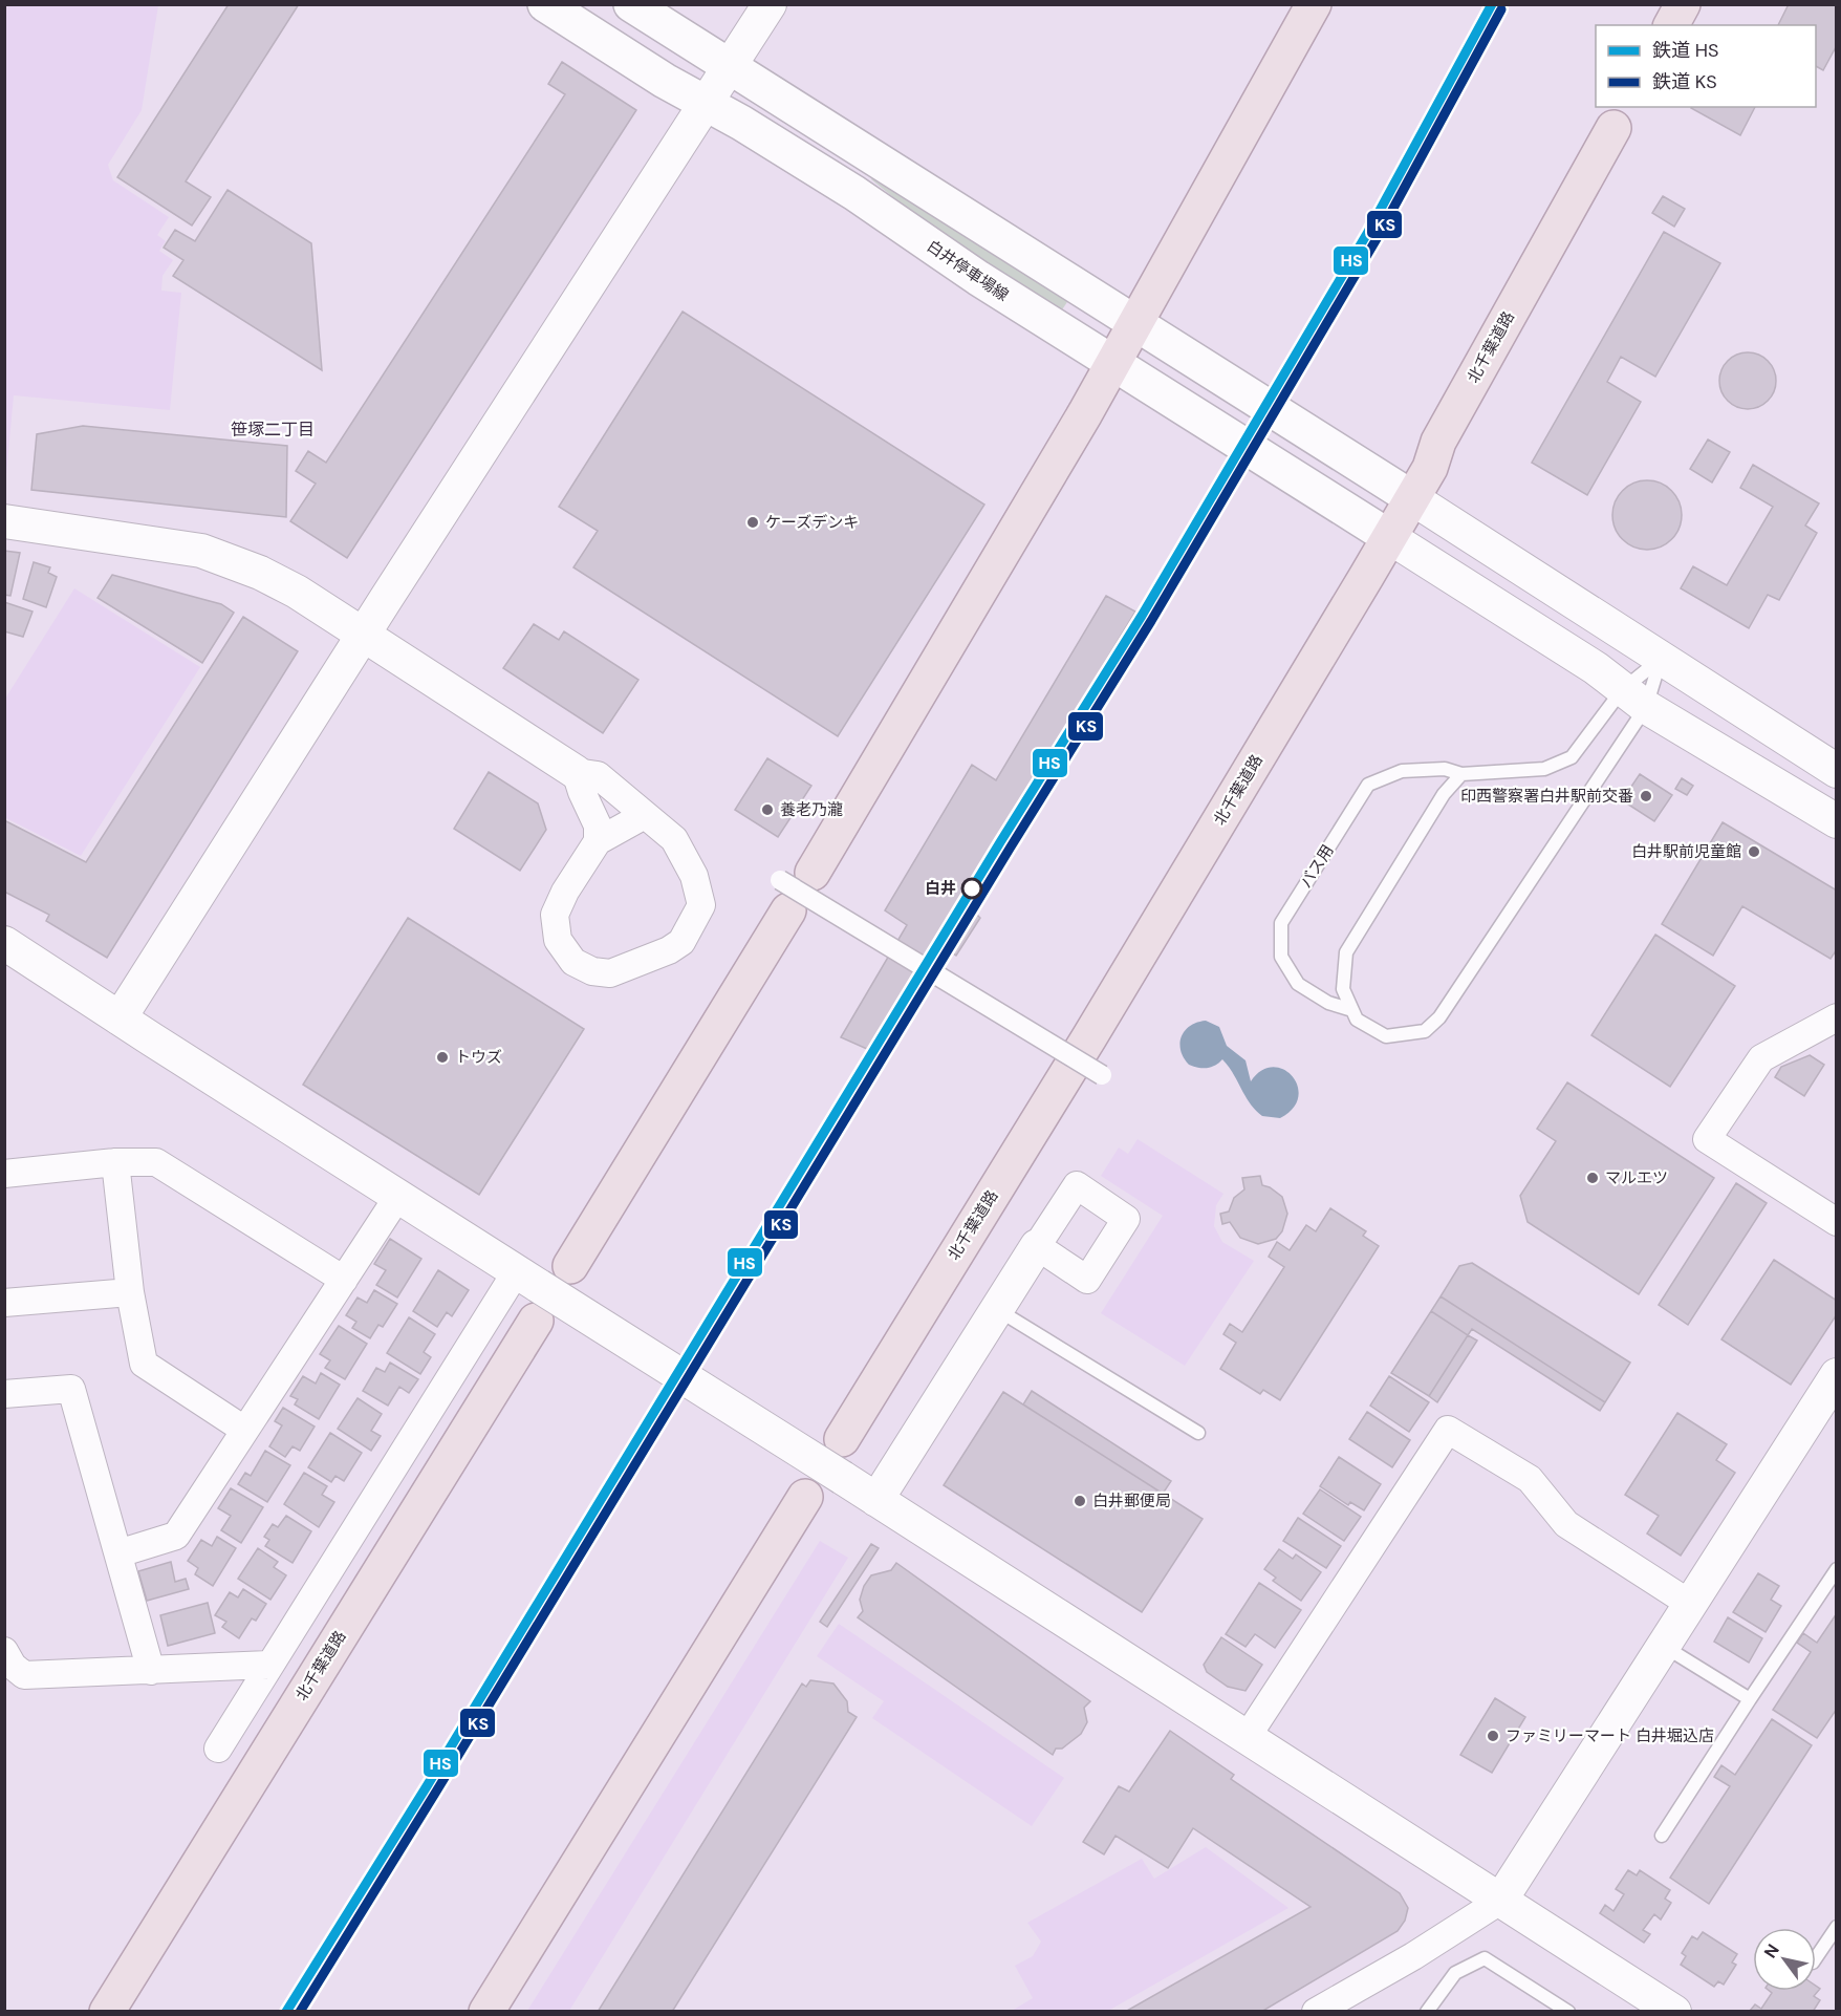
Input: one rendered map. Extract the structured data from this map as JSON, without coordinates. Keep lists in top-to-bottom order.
{
  "streets": {
    "highway": ["北千葉道路"],
    "main road": ["白井停車場線"],
    "lane": ["バス用"]
  },
  "crossings": [
    ["白井停車場線", "北千葉道路"]
  ],
  "districts": ["笹塚二丁目"],
  "places": [
    "ケーズデンキ",
    "印西警察署白井駅前交番",
    "養老乃瀧",
    "白井駅前児童館",
    "白井",
    "トウズ",
    "マルエツ",
    "白井郵便局",
    "ファミリーマート 白井堀込店"
  ],
  "lines": ["rail line HS", "rail line KS"],
  "legend": ["鉄道 HS", "鉄道 KS"],
  "north": "top left"
}
